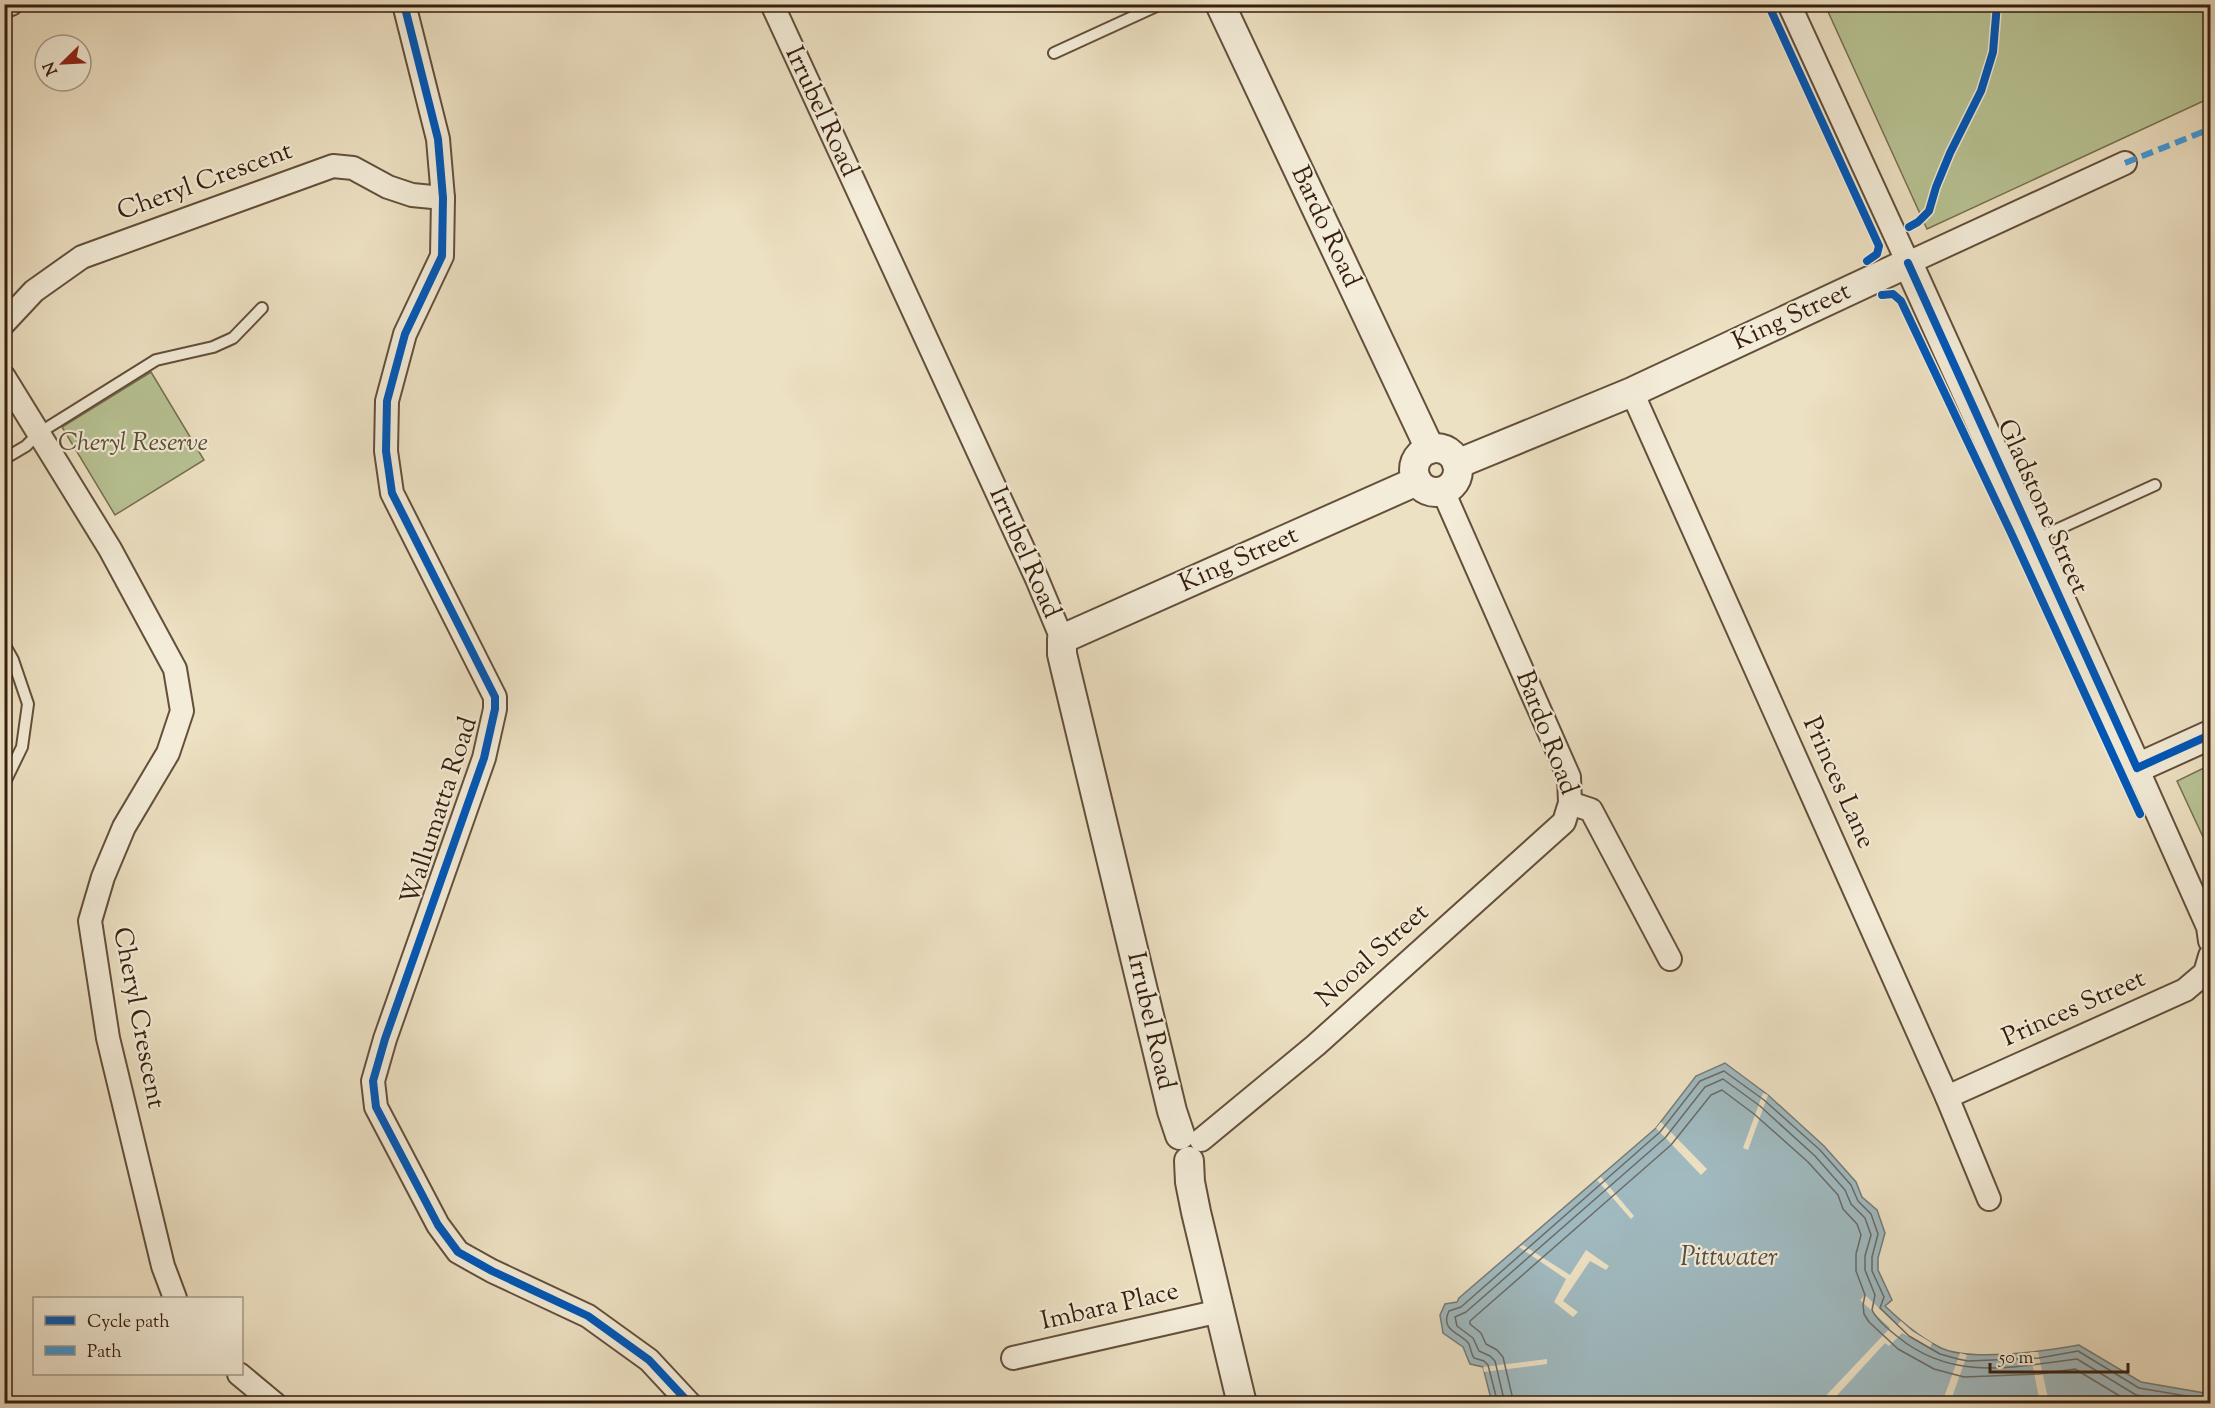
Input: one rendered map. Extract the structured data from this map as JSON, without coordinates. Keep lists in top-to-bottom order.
{
  "streets": {
    "street": [
      "Irrubel Road",
      "Cheryl Crescent",
      "Bardo Road",
      "King Street",
      "Gladstone Street",
      "Princes Lane",
      "Wallumatta Road",
      "Nooal Street",
      "Princes Street",
      "Imbara Place"
    ]
  },
  "crossings": [
    ["Irrubel Road", "King Street"],
    ["Irrubel Road", "Nooal Street"],
    ["Irrubel Road", "Imbara Place"],
    ["Cheryl Crescent", "Wallumatta Road"],
    ["Bardo Road", "King Street"],
    ["Bardo Road", "Nooal Street"],
    ["King Street", "Gladstone Street"],
    ["King Street", "Princes Lane"],
    ["Princes Lane", "Princes Street"]
  ],
  "water": ["Pittwater"],
  "parks": ["Cheryl Reserve"],
  "legend": ["Cycle path", "Path"],
  "scale_bar": "50 m",
  "north": "bottom left"
}
